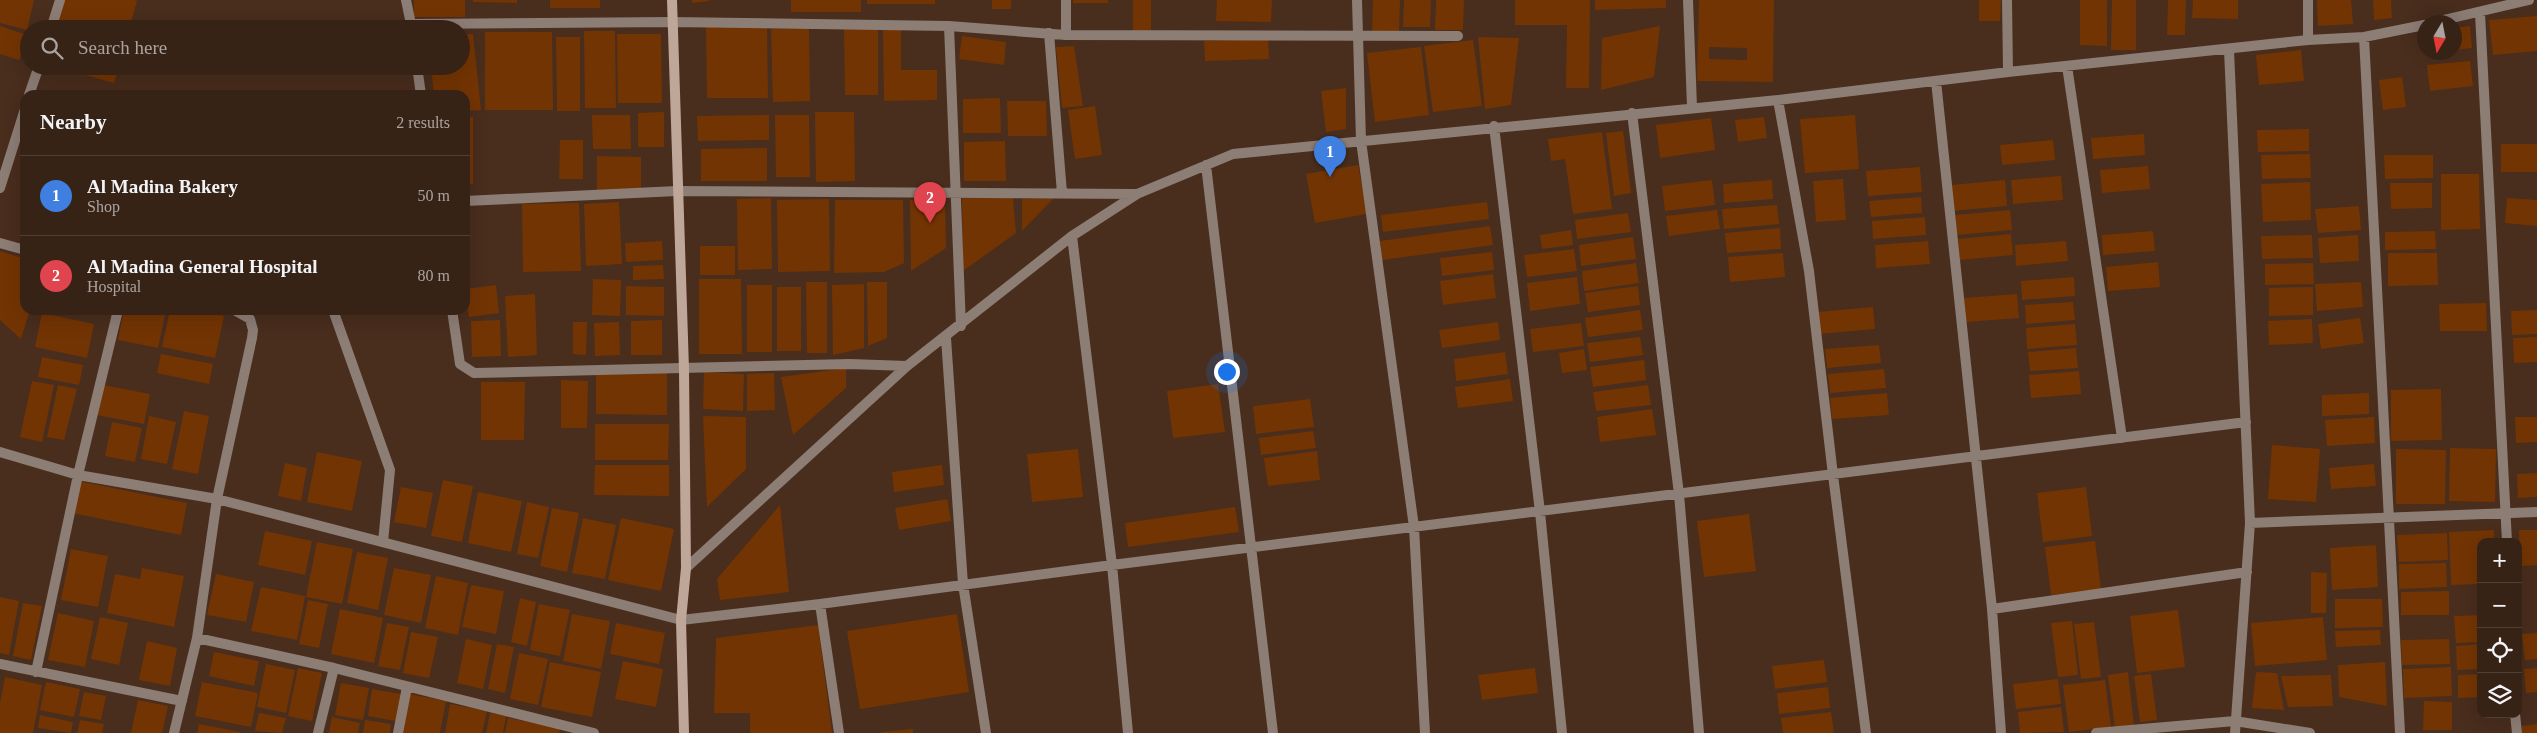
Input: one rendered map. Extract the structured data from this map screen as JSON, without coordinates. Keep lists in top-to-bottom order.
{
  "north": "bottom",
  "page": {
    "search": "Search here",
    "heading": ["Nearby", "2 results"],
    "pins": ["1", "2"],
    "list": [
      {
        "mark": "1",
        "name": "Al Madina Bakery",
        "note": "Shop",
        "value": "50 m"
      },
      {
        "mark": "2",
        "name": "Al Madina General Hospital",
        "note": "Hospital",
        "value": "80 m"
      }
    ],
    "map_buttons": ["+", "−"]
  }
}
